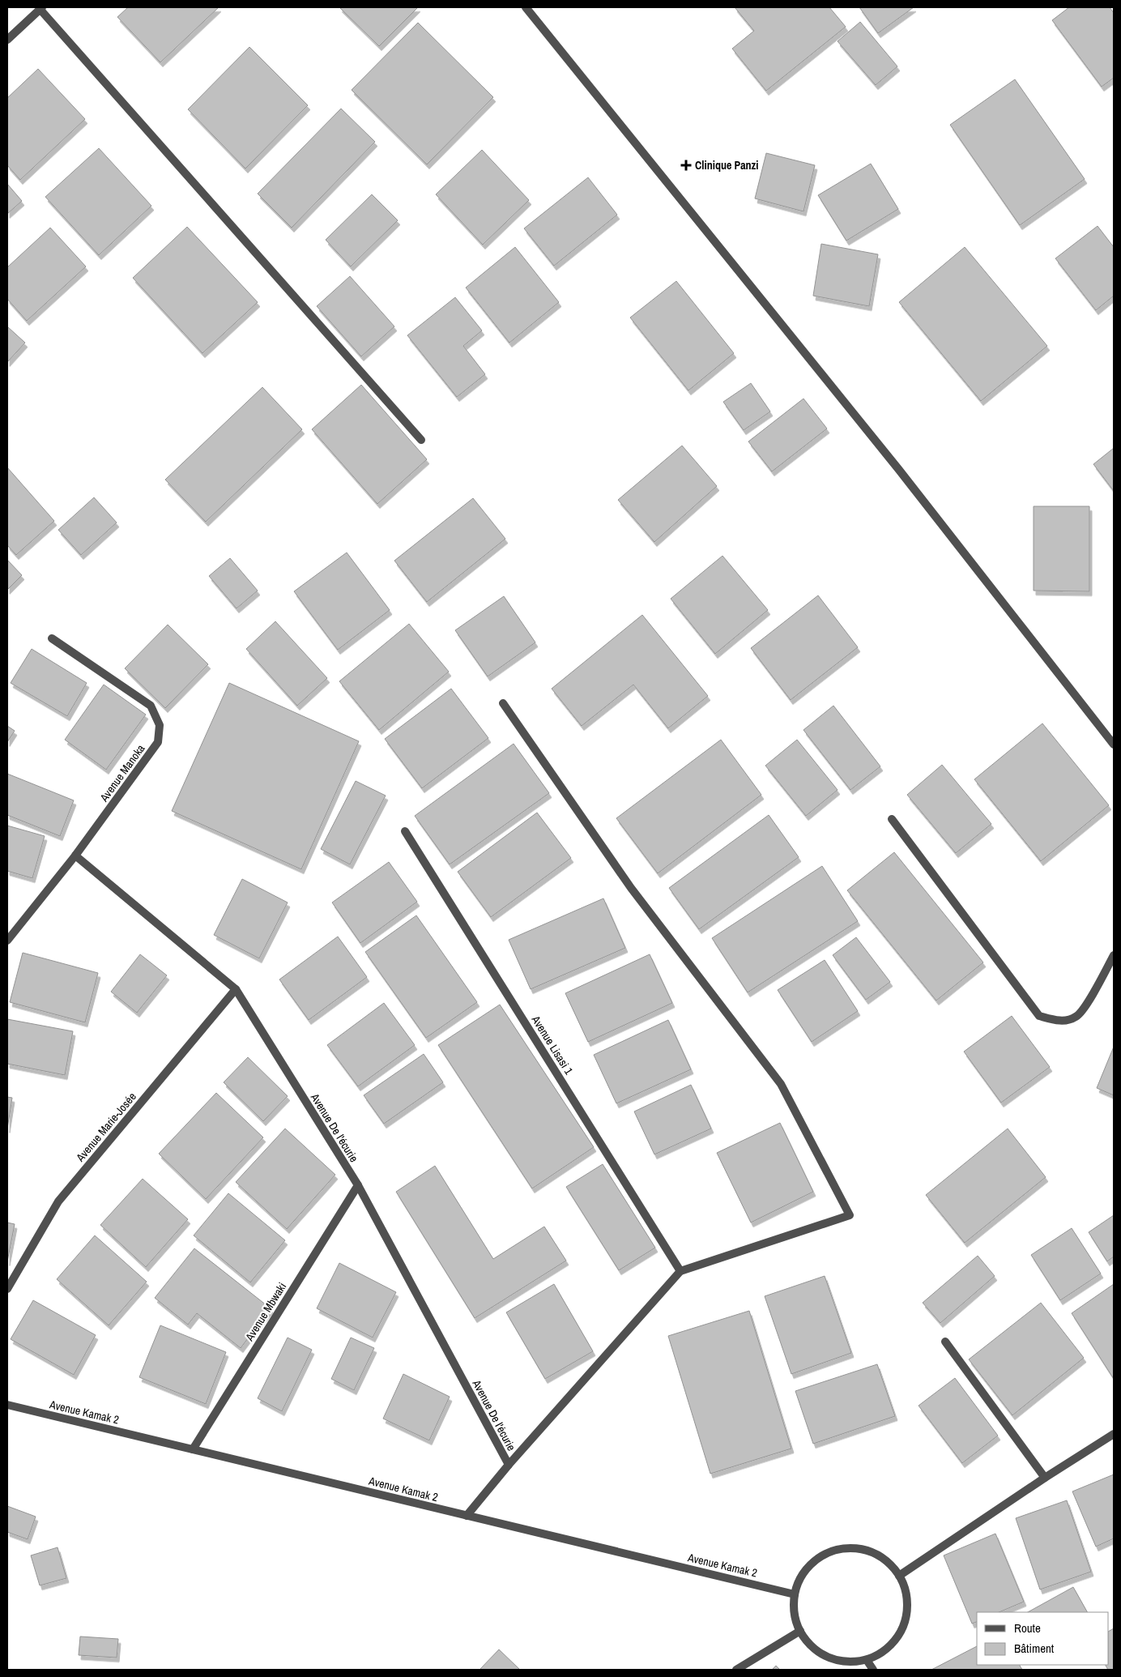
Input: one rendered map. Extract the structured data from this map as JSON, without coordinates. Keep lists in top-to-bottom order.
{
  "streets": {
    "street": [
      "Avenue Manoka",
      "Avenue Lisasi 1",
      "Avenue Marie-Josée",
      "Avenue De l'écurie",
      "Avenue Mbwaki",
      "Avenue Kamak 2"
    ]
  },
  "crossings": [
    ["Avenue Manoka", "Avenue De l'écurie"],
    ["Avenue Marie-Josée", "Avenue De l'écurie"],
    ["Avenue De l'écurie", "Avenue Mbwaki"],
    ["Avenue Mbwaki", "Avenue Kamak 2"]
  ],
  "places": {
    "health": ["Clinique Panzi"]
  },
  "legend": ["Route", "Bâtiment"]
}
